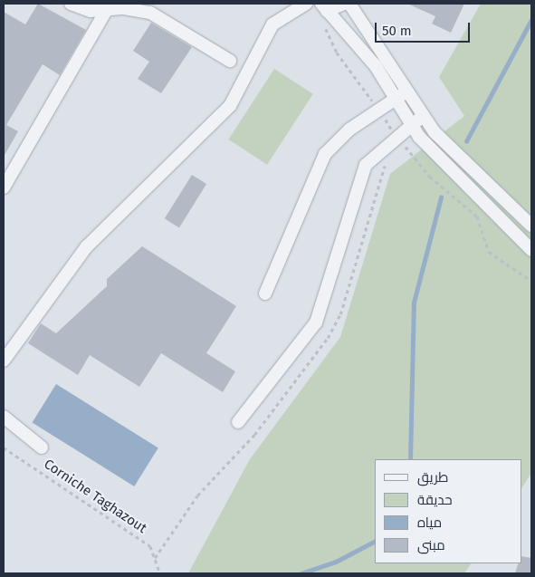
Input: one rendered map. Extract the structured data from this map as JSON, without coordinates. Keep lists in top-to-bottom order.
{
  "streets": {
    "path": ["Corniche Taghazout"]
  },
  "legend": [
    "طريق",
    "حديقة",
    "مياه",
    "مبنى"
  ],
  "scale_bar": "50 m"
}
